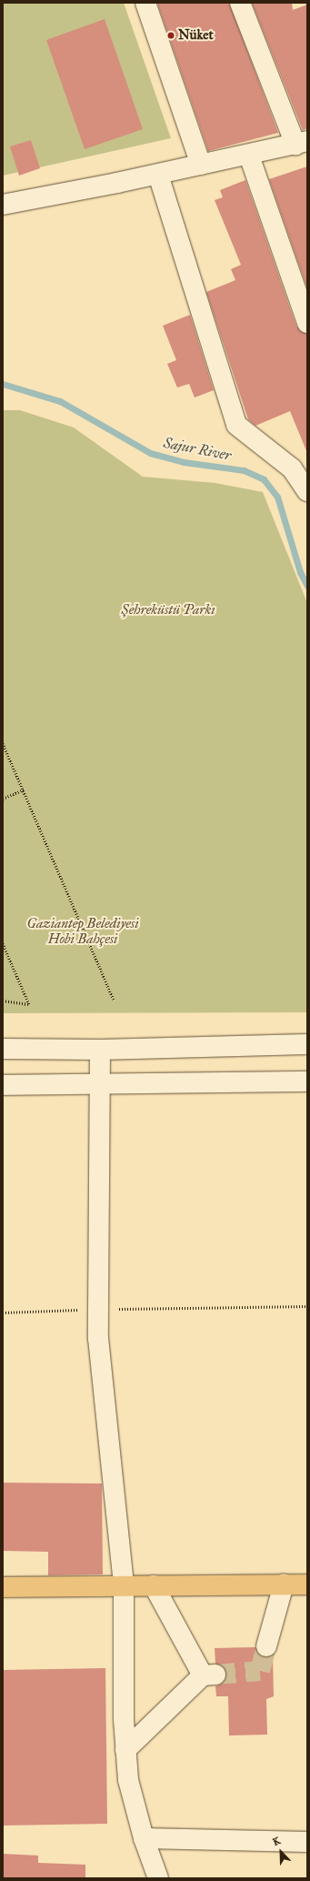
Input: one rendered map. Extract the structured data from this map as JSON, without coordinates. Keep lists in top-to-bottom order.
{
  "water": ["Sajur River"],
  "parks": ["Şehreküstü Parkı", "Gaziantep Belediyesi Hobi Bahçesi"],
  "places": ["Nüket"],
  "north": "top left"
}
